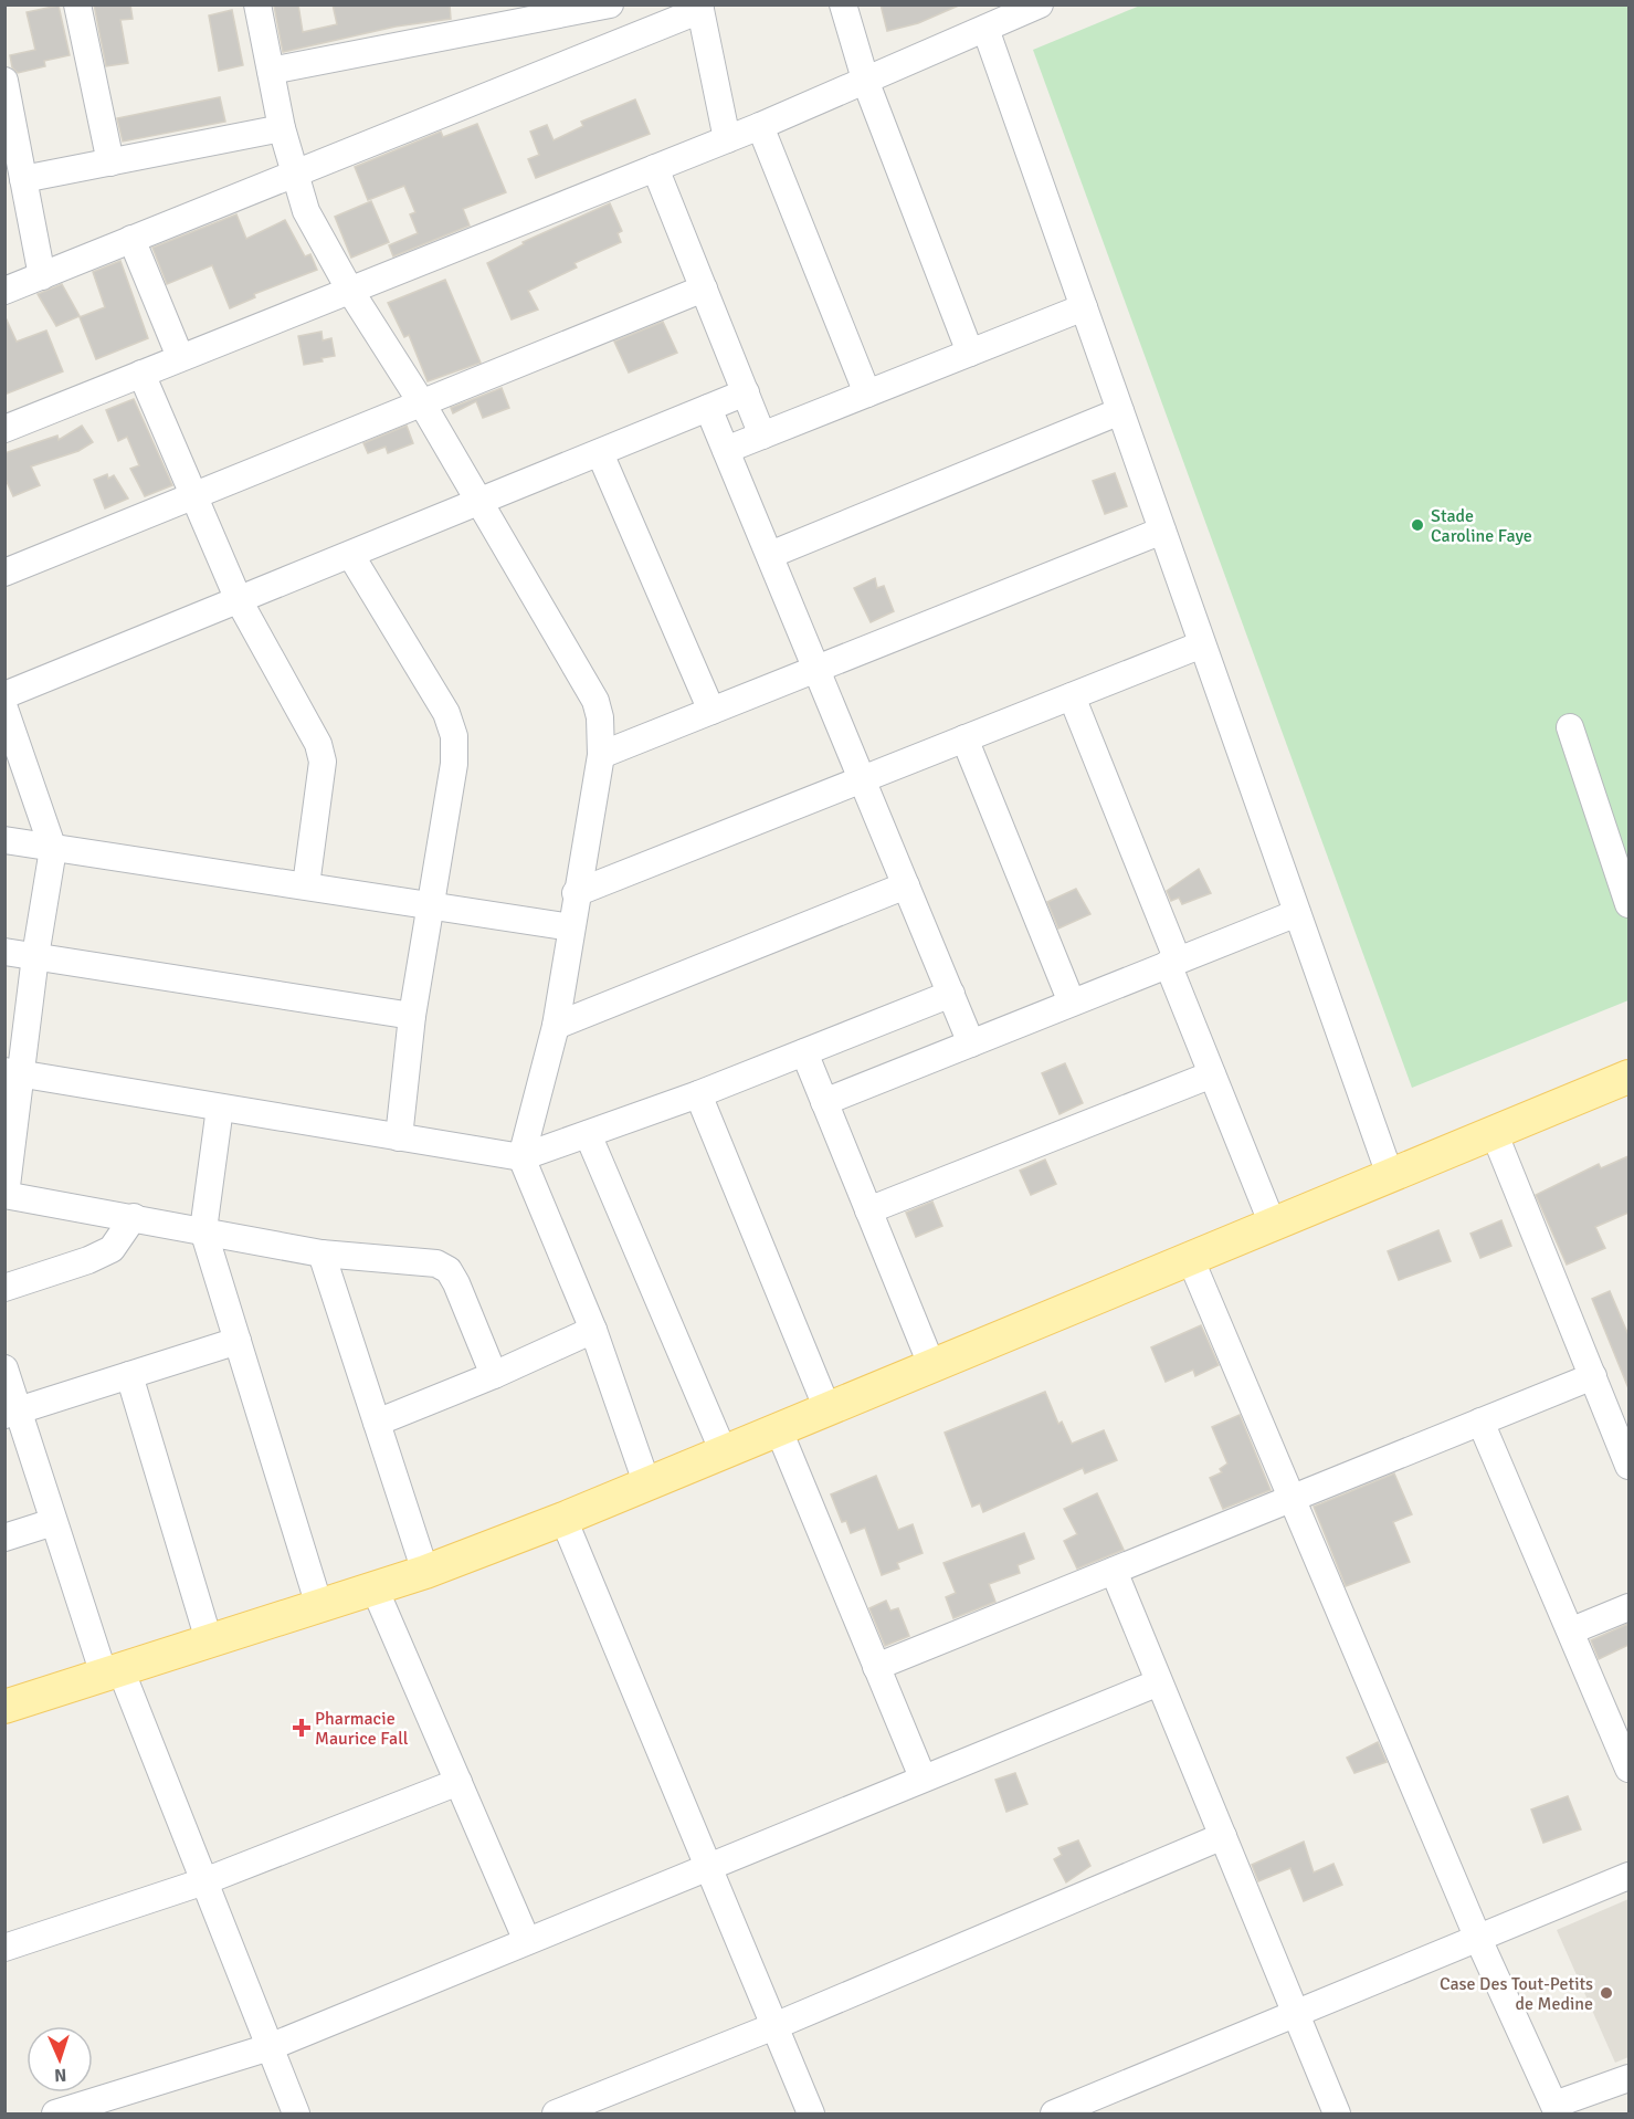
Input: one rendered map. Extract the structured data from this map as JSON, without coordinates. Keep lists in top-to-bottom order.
{
  "places": {
    "other": ["Stade Caroline Faye", "Case Des Tout-Petits de Medine"],
    "health": ["Pharmacie Maurice Fall"]
  },
  "north": "bottom"
}
